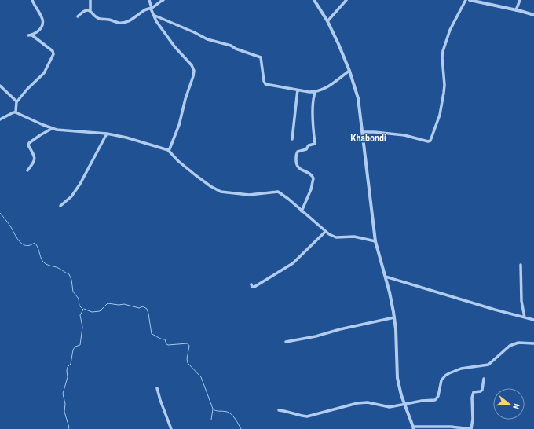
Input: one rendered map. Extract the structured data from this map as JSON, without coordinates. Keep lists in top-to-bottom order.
{
  "districts": ["Khabondi"],
  "north": "right"
}
